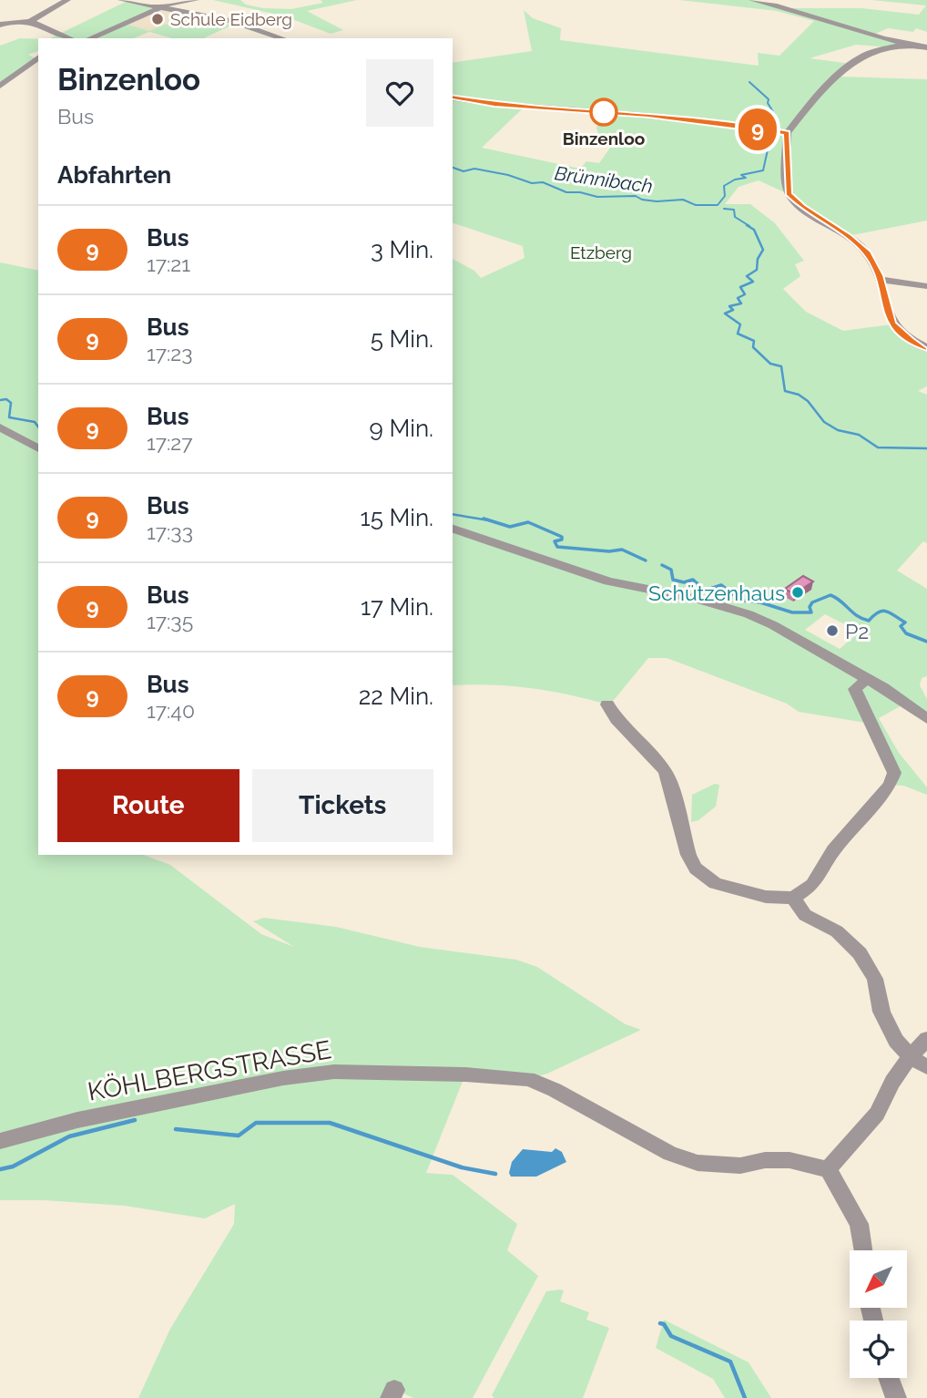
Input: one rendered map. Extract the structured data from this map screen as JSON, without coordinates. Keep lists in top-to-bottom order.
{
  "streets": {
    "street": ["KÖHLBERGSTRASSE"]
  },
  "water": ["Brünnibach"],
  "parks": ["Etzberg"],
  "places": [
    "Schule Eidberg",
    "Binzenloo",
    "Schützenhaus",
    "P2"
  ],
  "lines": ["bus line 9"],
  "north": "bottom left",
  "page": {
    "on_map": "9",
    "heading": [
      ["Binzenloo", "Bus"],
      "Abfahrten"
    ],
    "list": [
      {
        "mark": "9",
        "name": "Bus",
        "note": "17:21",
        "value": "3 Min."
      },
      {
        "mark": "9",
        "name": "Bus",
        "note": "17:23",
        "value": "5 Min."
      },
      {
        "mark": "9",
        "name": "Bus",
        "note": "17:27",
        "value": "9 Min."
      },
      {
        "mark": "9",
        "name": "Bus",
        "note": "17:33",
        "value": "15 Min."
      },
      {
        "mark": "9",
        "name": "Bus",
        "note": "17:35",
        "value": "17 Min."
      },
      {
        "mark": "9",
        "name": "Bus",
        "note": "17:40",
        "value": "22 Min."
      }
    ],
    "buttons": ["Route", "Tickets"]
  }
}
